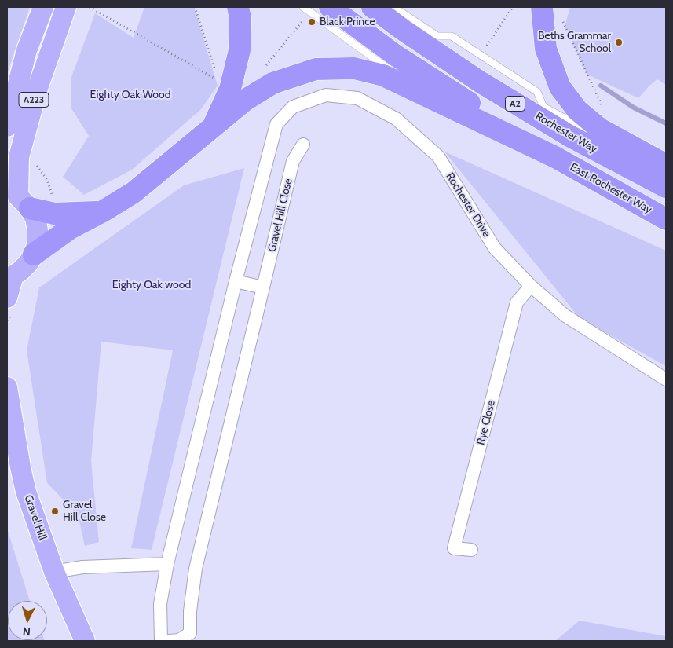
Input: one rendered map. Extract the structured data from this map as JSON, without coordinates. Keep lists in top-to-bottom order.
{
  "streets": {
    "highway": ["A2", "Rochester Way", "East Rochester Way"],
    "main road": ["A223", "Gravel Hill"],
    "street": ["Rochester Drive", "Gravel Hill Close", "Rye Close"]
  },
  "crossings": [
    ["A2", "East Rochester Way"],
    ["Rochester Drive", "Rye Close"]
  ],
  "parks": ["Eighty Oak Wood", "Eighty Oak wood"],
  "places": ["Black Prince", "Beths Grammar School", "Gravel Hill Close"],
  "north": "bottom"
}
